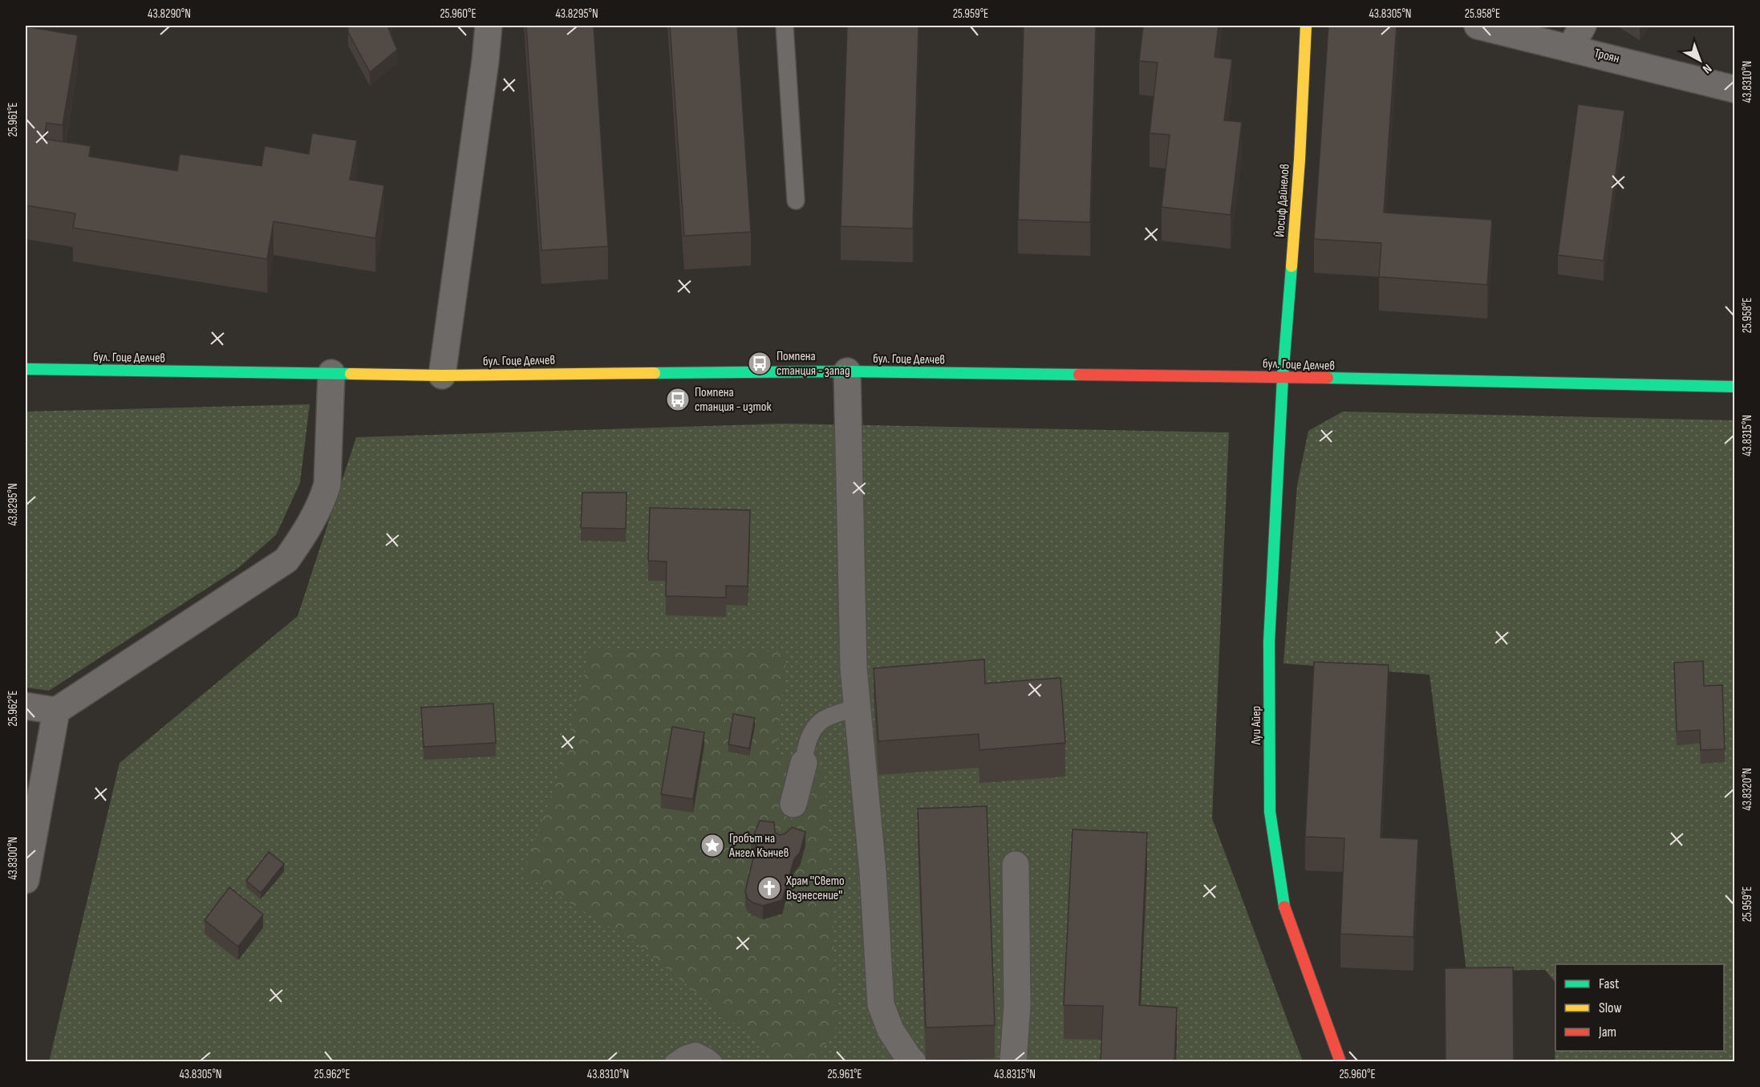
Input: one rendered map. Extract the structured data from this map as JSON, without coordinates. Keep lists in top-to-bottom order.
{
  "streets": {
    "main road": ["Йосиф Дайнелов", "бул. Гоце Делчев", "Луи Айер"],
    "street": ["Троян"]
  },
  "crossings": [
    ["Йосиф Дайнелов", "бул. Гоце Делчев"],
    ["Йосиф Дайнелов", "Луи Айер"],
    ["бул. Гоце Делчев", "Луи Айер"]
  ],
  "places": {
    "bus stop": ["Помпена станция - запад", "Помпена станция - изток"],
    "place": ["Гробът на Ангел Кънчев"],
    "church": ["Храм ''Свето Възнесение''"]
  },
  "legend": ["Fast", "Slow", "Jam"],
  "north": "bottom right",
  "coordinates": [
    "43.8290°N",
    "25.960°E",
    "43.8295°N",
    "25.959°E",
    "43.8305°N",
    "25.958°E",
    "43.8310°N",
    "25.961°E",
    "43.8315°N",
    "25.962°E",
    "43.8320°N",
    "43.8300°N"
  ]
}
